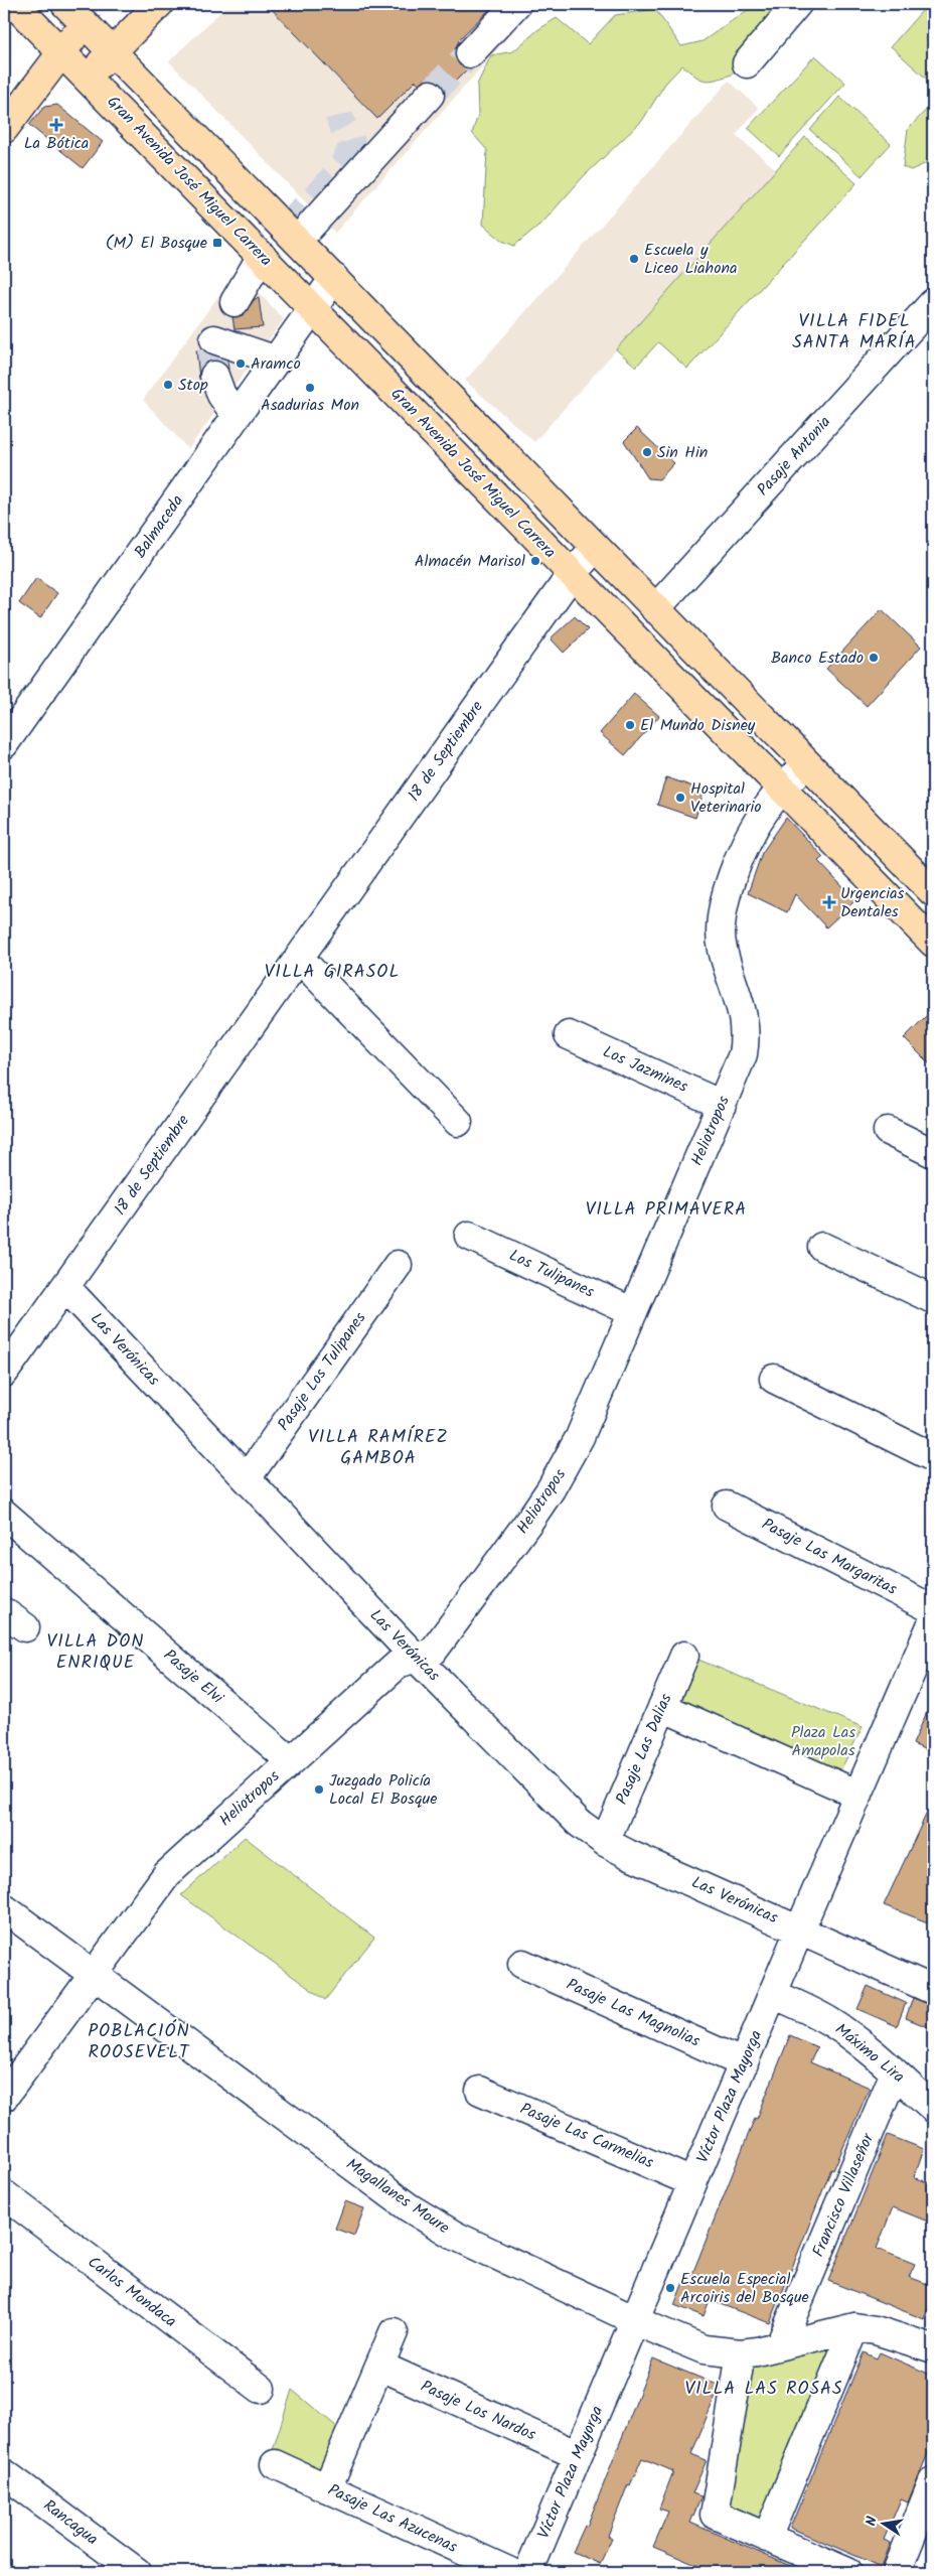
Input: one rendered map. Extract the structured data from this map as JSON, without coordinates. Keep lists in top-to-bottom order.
{
  "streets": {
    "main road": ["Gran Avenida José Miguel Carrera"],
    "street": [
      "Pasaje Antonia",
      "Balmaceda",
      "18 de Septiembre",
      "Los Jazmines",
      "Heliotropos",
      "Los Tulipanes",
      "Las Verónicas",
      "Pasaje Los Tulipanes",
      "Pasaje Las Margaritas",
      "Pasaje Elvi",
      "Pasaje Las Dalias",
      "Pasaje Las Magnolias",
      "Máximo Lira",
      "Víctor Plaza Mayorga",
      "Pasaje Las Carmelias",
      "Francisco Villaseñor",
      "Magallanes Moure",
      "Carlos Mondaca",
      "Pasaje Los Nardos",
      "Pasaje Las Azucenas",
      "Rancagua"
    ]
  },
  "crossings": [
    ["Gran Avenida José Miguel Carrera", "Balmaceda"],
    ["Gran Avenida José Miguel Carrera", "18 de Septiembre"],
    ["Gran Avenida José Miguel Carrera", "Heliotropos"],
    ["18 de Septiembre", "Las Verónicas"],
    ["Los Jazmines", "Heliotropos"],
    ["Heliotropos", "Los Tulipanes"],
    ["Heliotropos", "Las Verónicas"],
    ["Heliotropos", "Pasaje Elvi"],
    ["Heliotropos", "Magallanes Moure"],
    ["Las Verónicas", "Pasaje Los Tulipanes"],
    ["Las Verónicas", "Pasaje Las Dalias"],
    ["Las Verónicas", "Víctor Plaza Mayorga"],
    ["Pasaje Las Magnolias", "Víctor Plaza Mayorga"],
    ["Máximo Lira", "Víctor Plaza Mayorga"],
    ["Máximo Lira", "Francisco Villaseñor"],
    ["Víctor Plaza Mayorga", "Pasaje Las Carmelias"],
    ["Víctor Plaza Mayorga", "Magallanes Moure"],
    ["Víctor Plaza Mayorga", "Pasaje Los Nardos"],
    ["Francisco Villaseñor", "Magallanes Moure"]
  ],
  "districts": [
    "VILLA FIDEL SANTA MARÍA",
    "VILLA GIRASOL",
    "VILLA PRIMAVERA",
    "VILLA RAMÍREZ GAMBOA",
    "VILLA DON ENRIQUE",
    "POBLACIÓN ROOSEVELT",
    "VILLA LAS ROSAS"
  ],
  "parks": ["Plaza Las Amapolas"],
  "places": {
    "health": ["La Bótica", "Urgencias Dentales"],
    "transit": ["(M) El Bosque"],
    "other": [
      "Escuela y Liceo Liahona",
      "Aramco",
      "Stop",
      "Asadurias Mon",
      "Sin Hin",
      "Almacén Marisol",
      "Banco Estado",
      "El Mundo Disney",
      "Hospital Veterinario",
      "Juzgado Policía Local El Bosque",
      "Escuela Especial Arcoiris del Bosque"
    ]
  },
  "north": "left"
}
